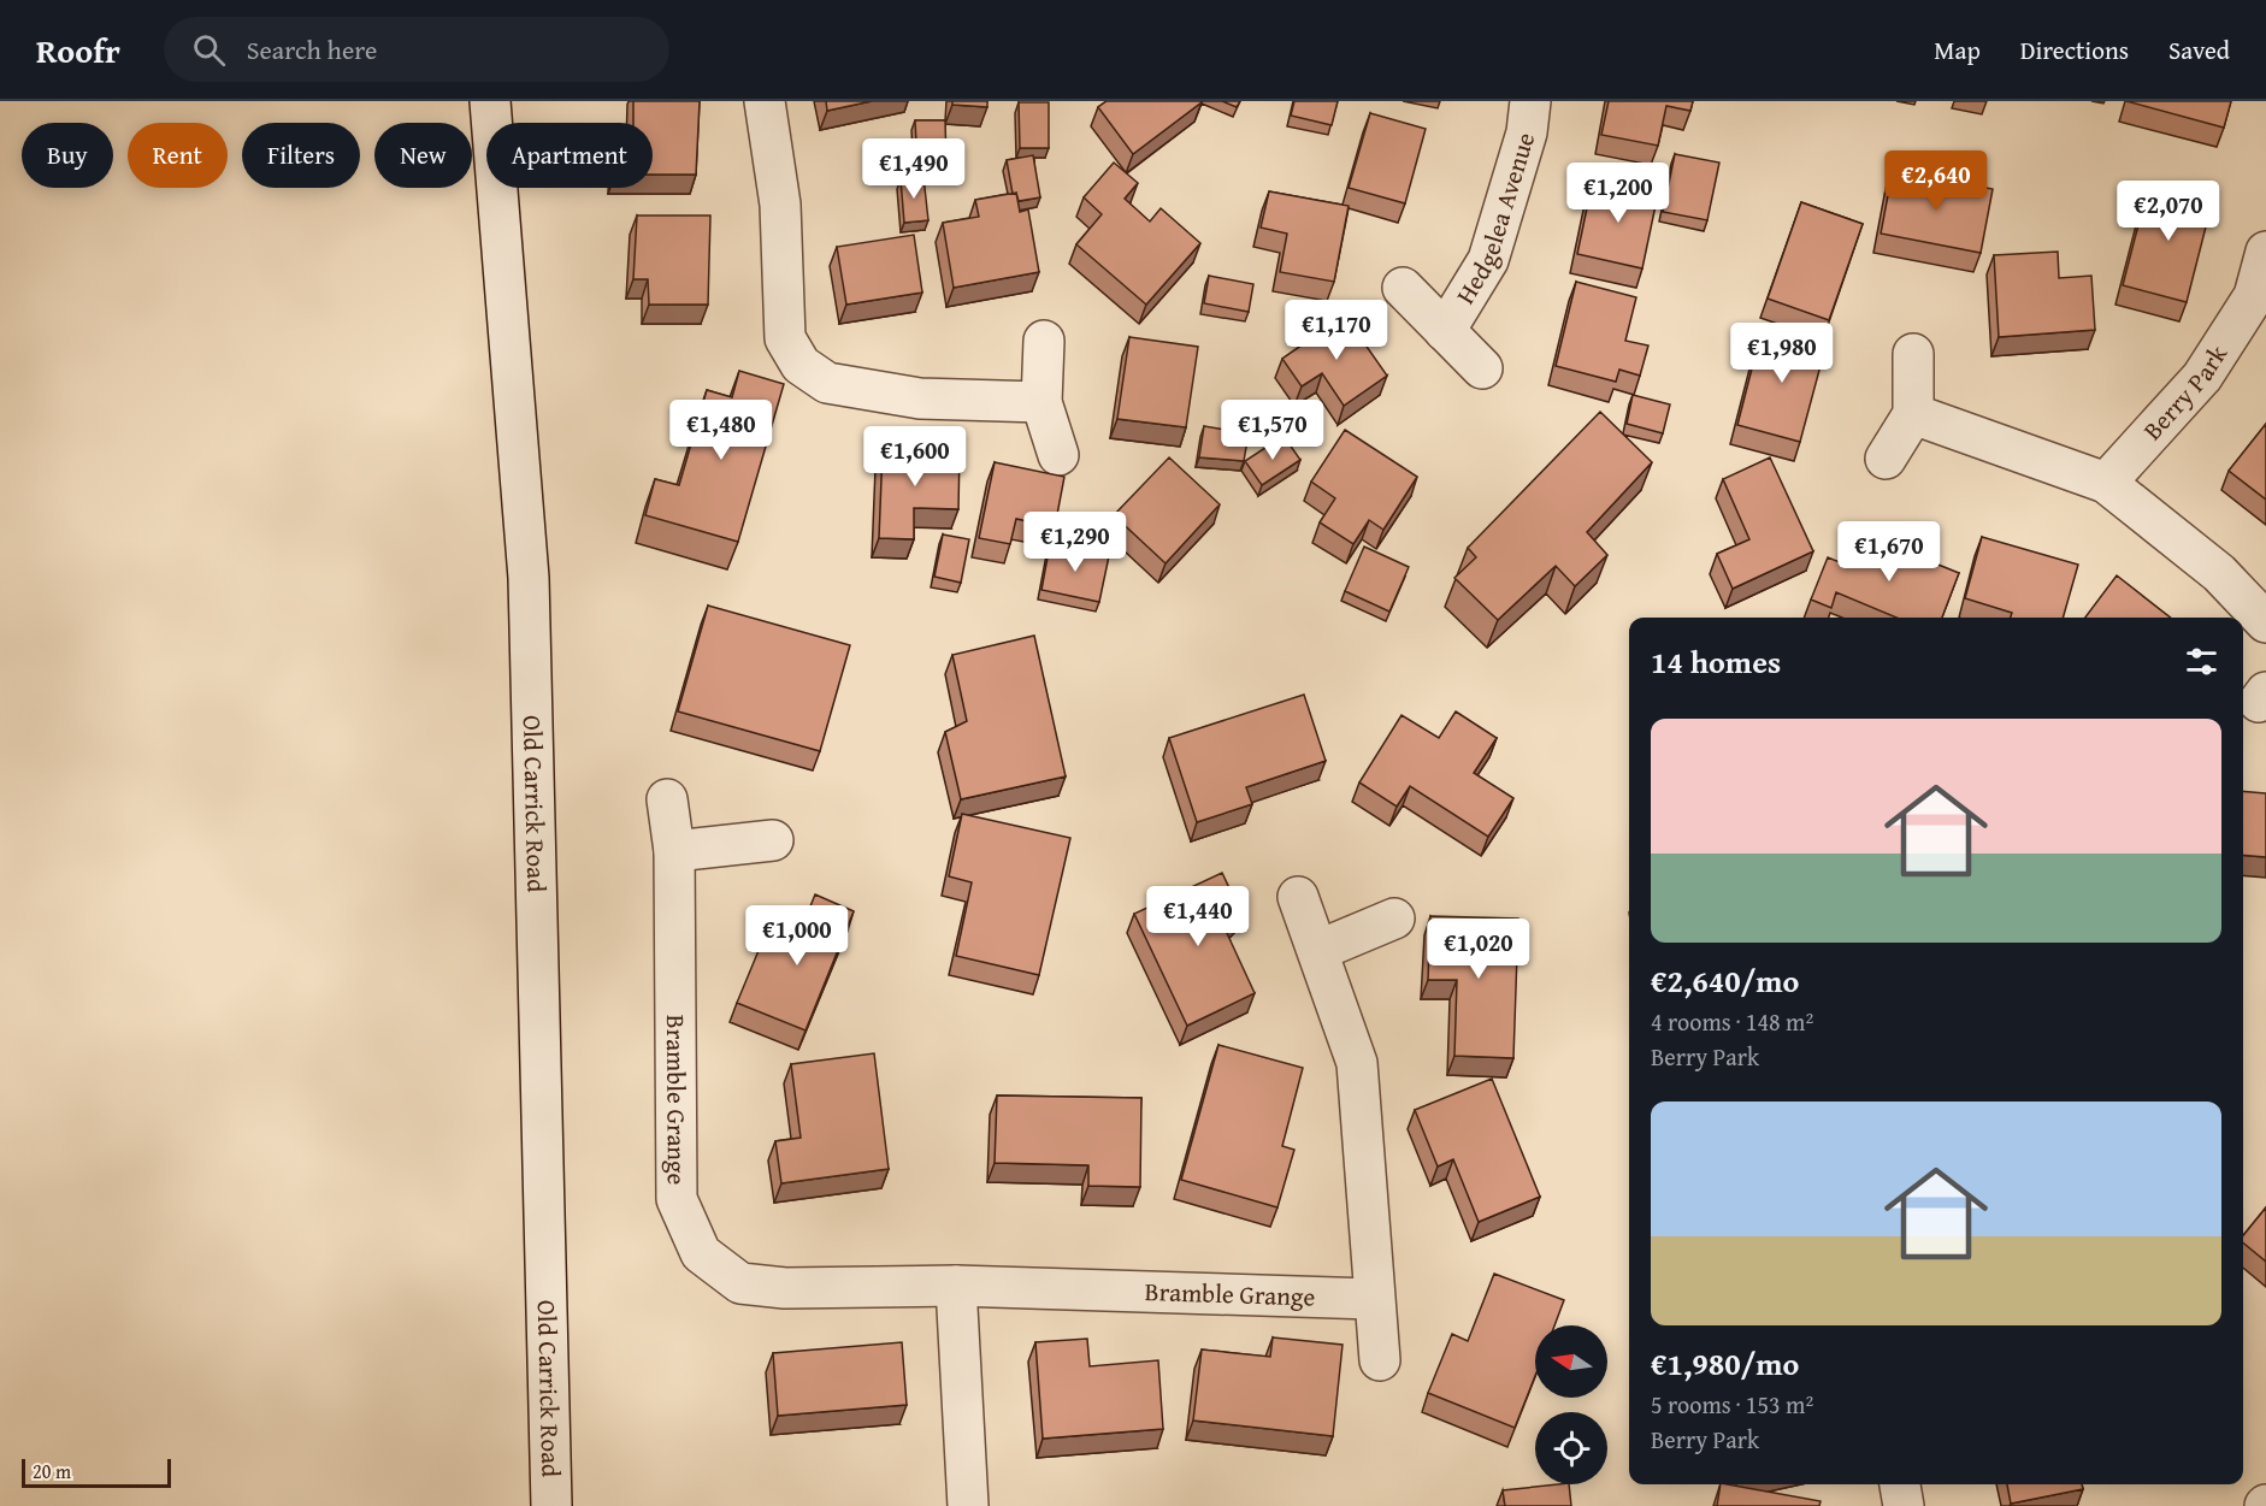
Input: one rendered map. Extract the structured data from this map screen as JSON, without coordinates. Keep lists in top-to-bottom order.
{
  "streets": {
    "street": [
      "Hedgelea Avenue",
      "Berry Park",
      "Old Carrick Road",
      "Bramble Grange"
    ]
  },
  "scale_bar": "20 m",
  "north": "left",
  "page": {
    "header": "Roofr",
    "search": "Search here",
    "nav": ["Map", "Directions", "Saved"],
    "chip": [
      "Buy",
      "Rent",
      "Filters",
      "New",
      "Apartment"
    ],
    "price": [
      "€1,490",
      "€2,640",
      "€1,200",
      "€2,070",
      "€1,170",
      "€1,980",
      "€1,480",
      "€1,570",
      "€1,600",
      "€1,290",
      "€1,670",
      "€1,440",
      "€1,000",
      "€1,020"
    ],
    "heading": "14 homes",
    "list": [
      {
        "name": "€2,640/mo",
        "note": "4 rooms · 148 m² · Berry Park"
      },
      {
        "name": "€1,980/mo",
        "note": "5 rooms · 153 m² · Berry Park"
      }
    ],
    "scale": "20 m"
  }
}
